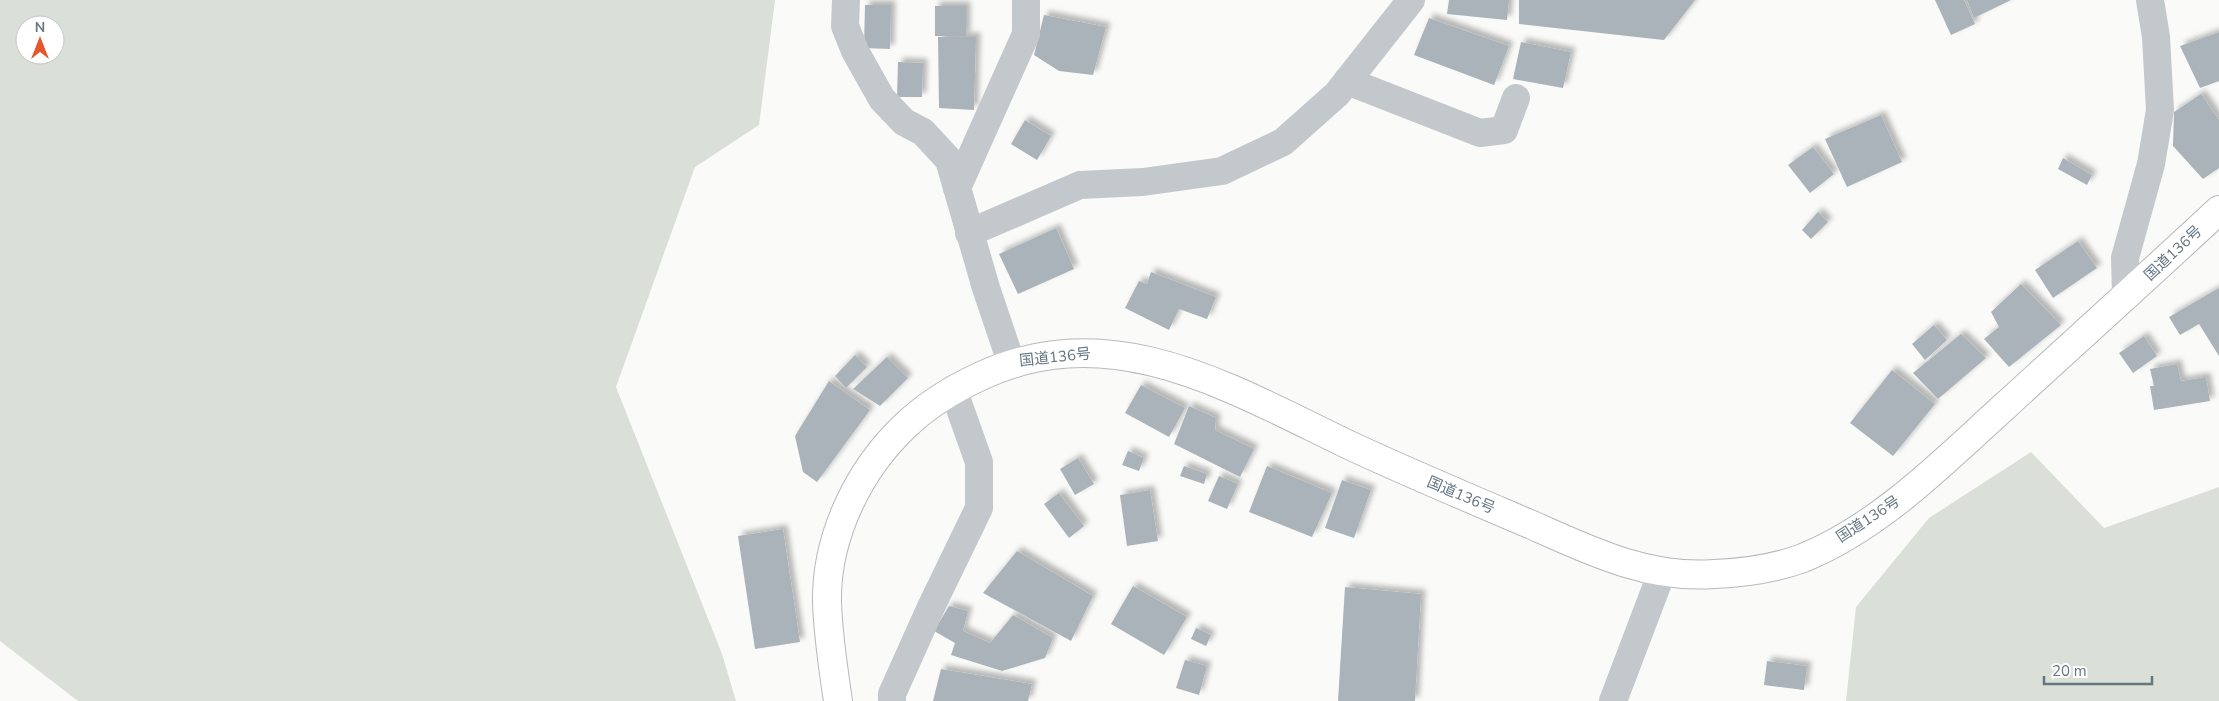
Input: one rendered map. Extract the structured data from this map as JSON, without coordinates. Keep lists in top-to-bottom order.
{
  "streets": {
    "highway": ["国道136号"]
  },
  "scale_bar": "20 m",
  "north": "top"
}
